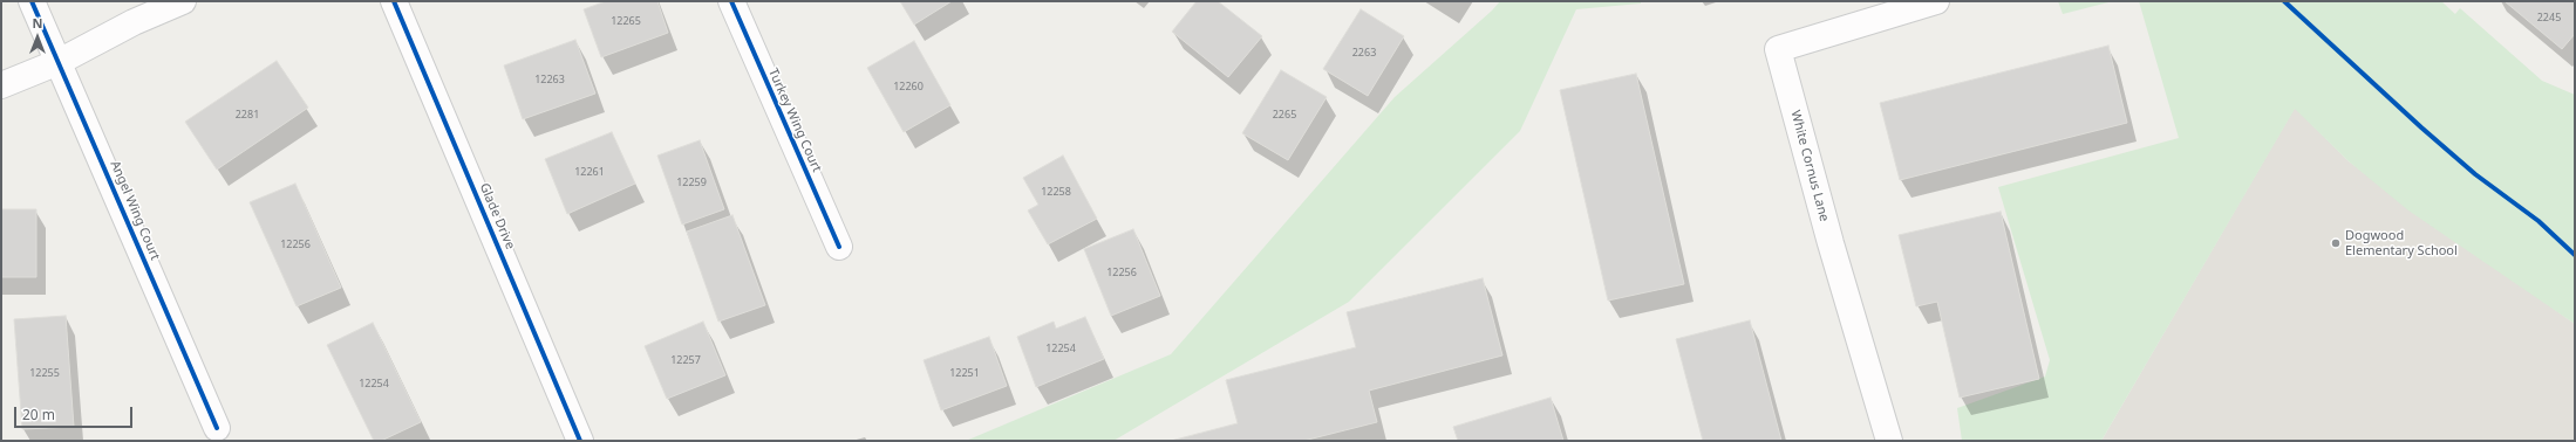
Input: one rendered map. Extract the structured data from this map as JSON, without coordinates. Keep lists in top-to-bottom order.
{
  "streets": {
    "street": [
      "Turkey Wing Court",
      "White Cornus Lane",
      "Angel Wing Court",
      "Glade Drive"
    ]
  },
  "places": ["Dogwood Elementary School"],
  "house_numbers": [
    "2245",
    "12265",
    "2263",
    "12263",
    "12260",
    "2281",
    "2265",
    "12261",
    "12259",
    "12258",
    "12256",
    "12256",
    "12254",
    "12257",
    "12255",
    "12251",
    "12254"
  ],
  "scale_bar": "20 m",
  "north": "top"
}
